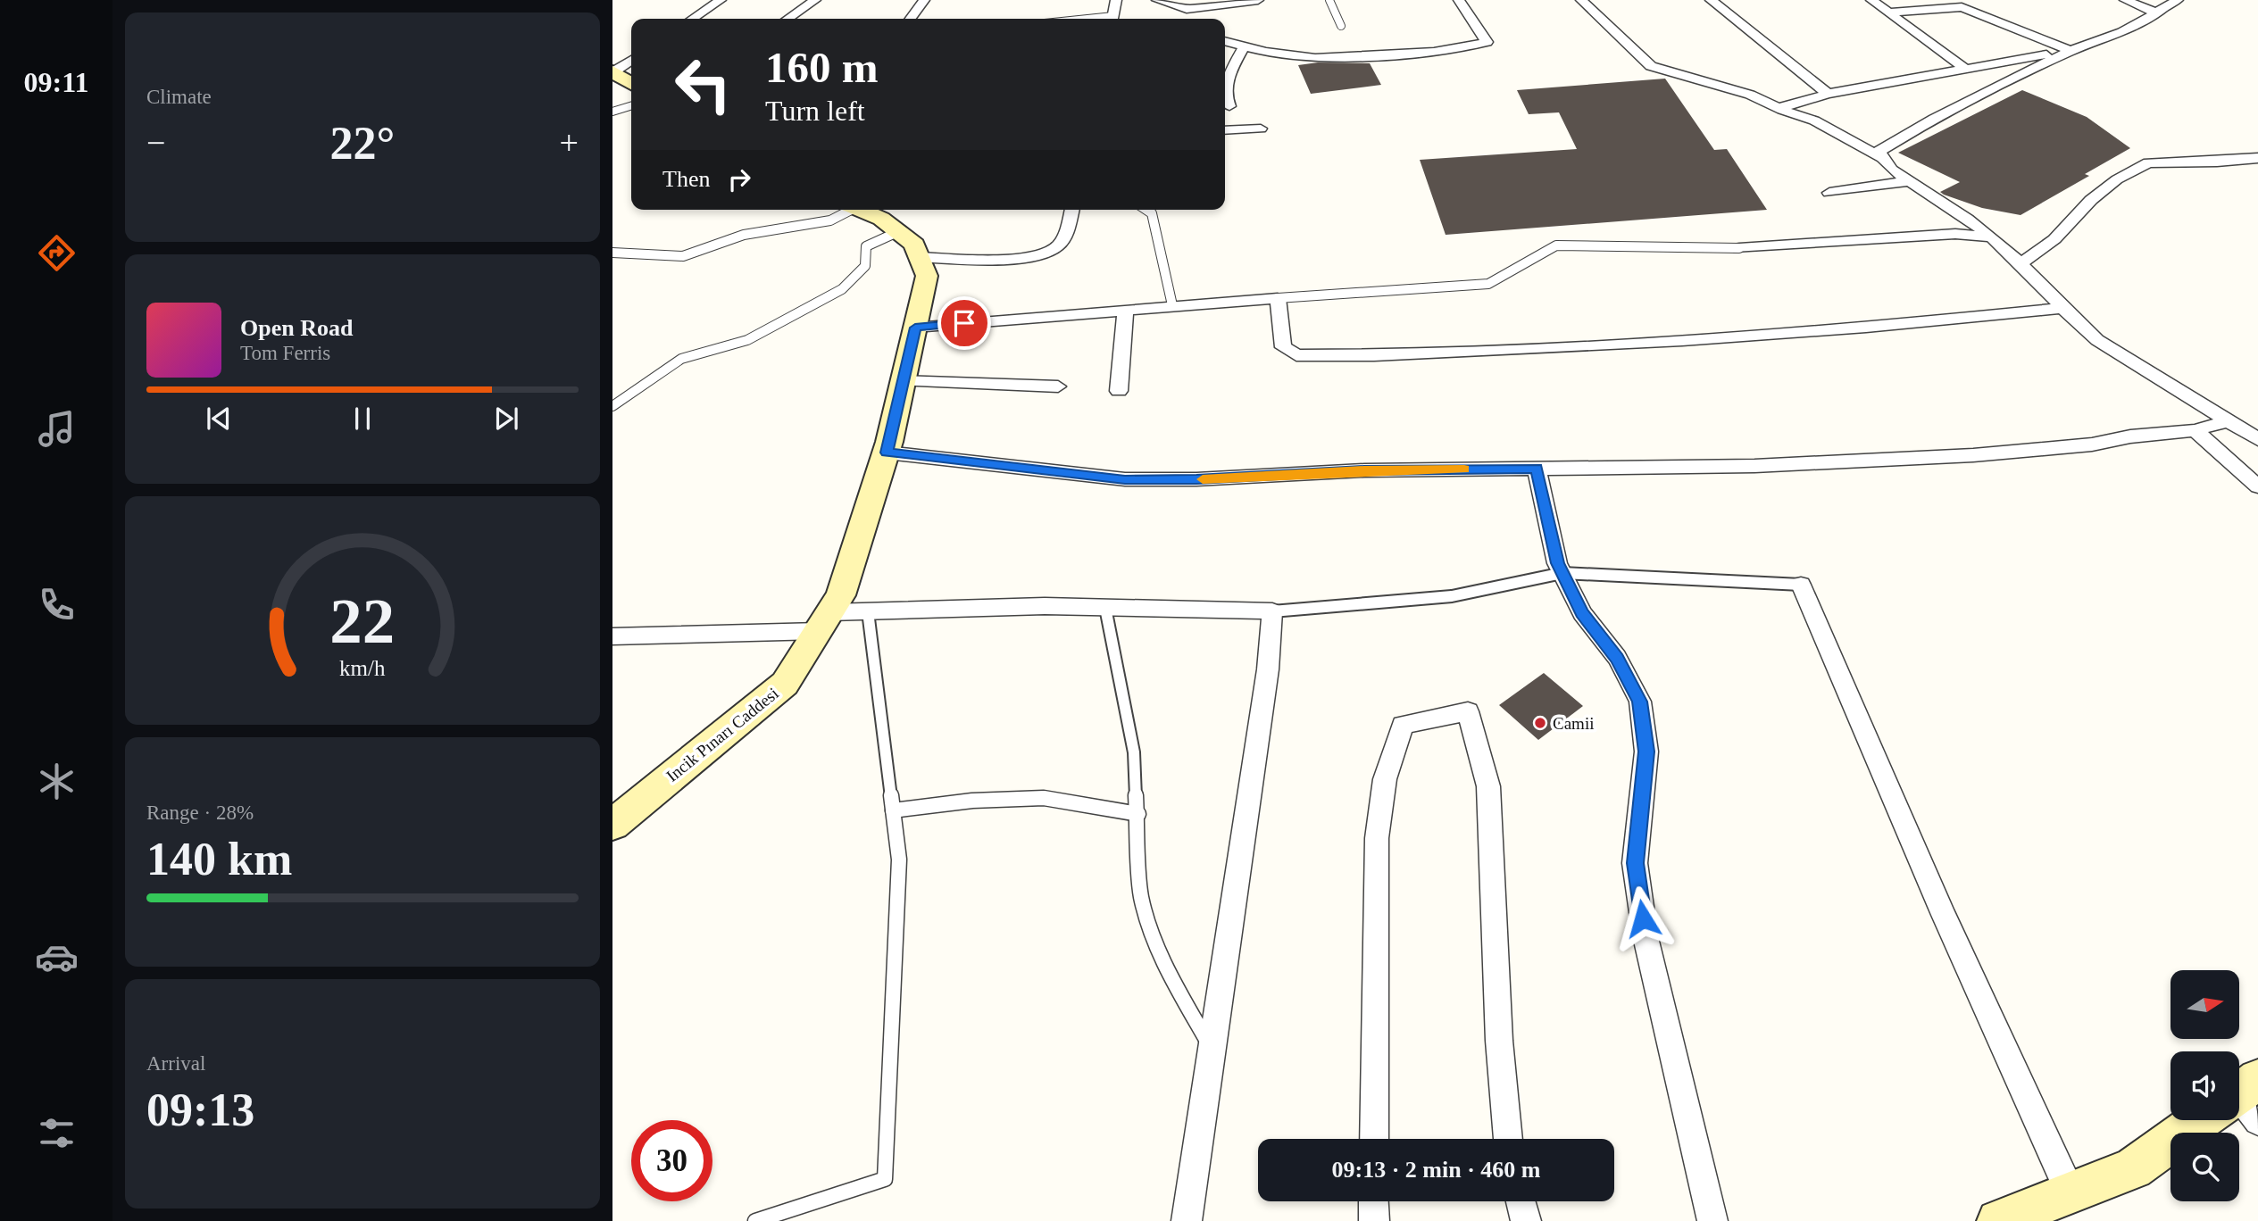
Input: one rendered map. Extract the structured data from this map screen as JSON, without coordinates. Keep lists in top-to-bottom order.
{
  "streets": {
    "main road": ["Incik Pınarı Caddesi"]
  },
  "places": ["Camii"],
  "north": "right",
  "page": {
    "tabs": "09:11",
    "tile": [
      "Climate",
      ["Range · 28%", "140 km"],
      ["Arrival", "09:13"]
    ],
    "turn": ["160 m", "Turn left"],
    "heat": ["−", "22°", "+"],
    "then": "Then",
    "song": ["Open Road", "Tom Ferris"],
    "limit": "30",
    "trip": "09:13 · 2 min · 460 m",
    "gauge": ["22", "km/h"]
  }
}
